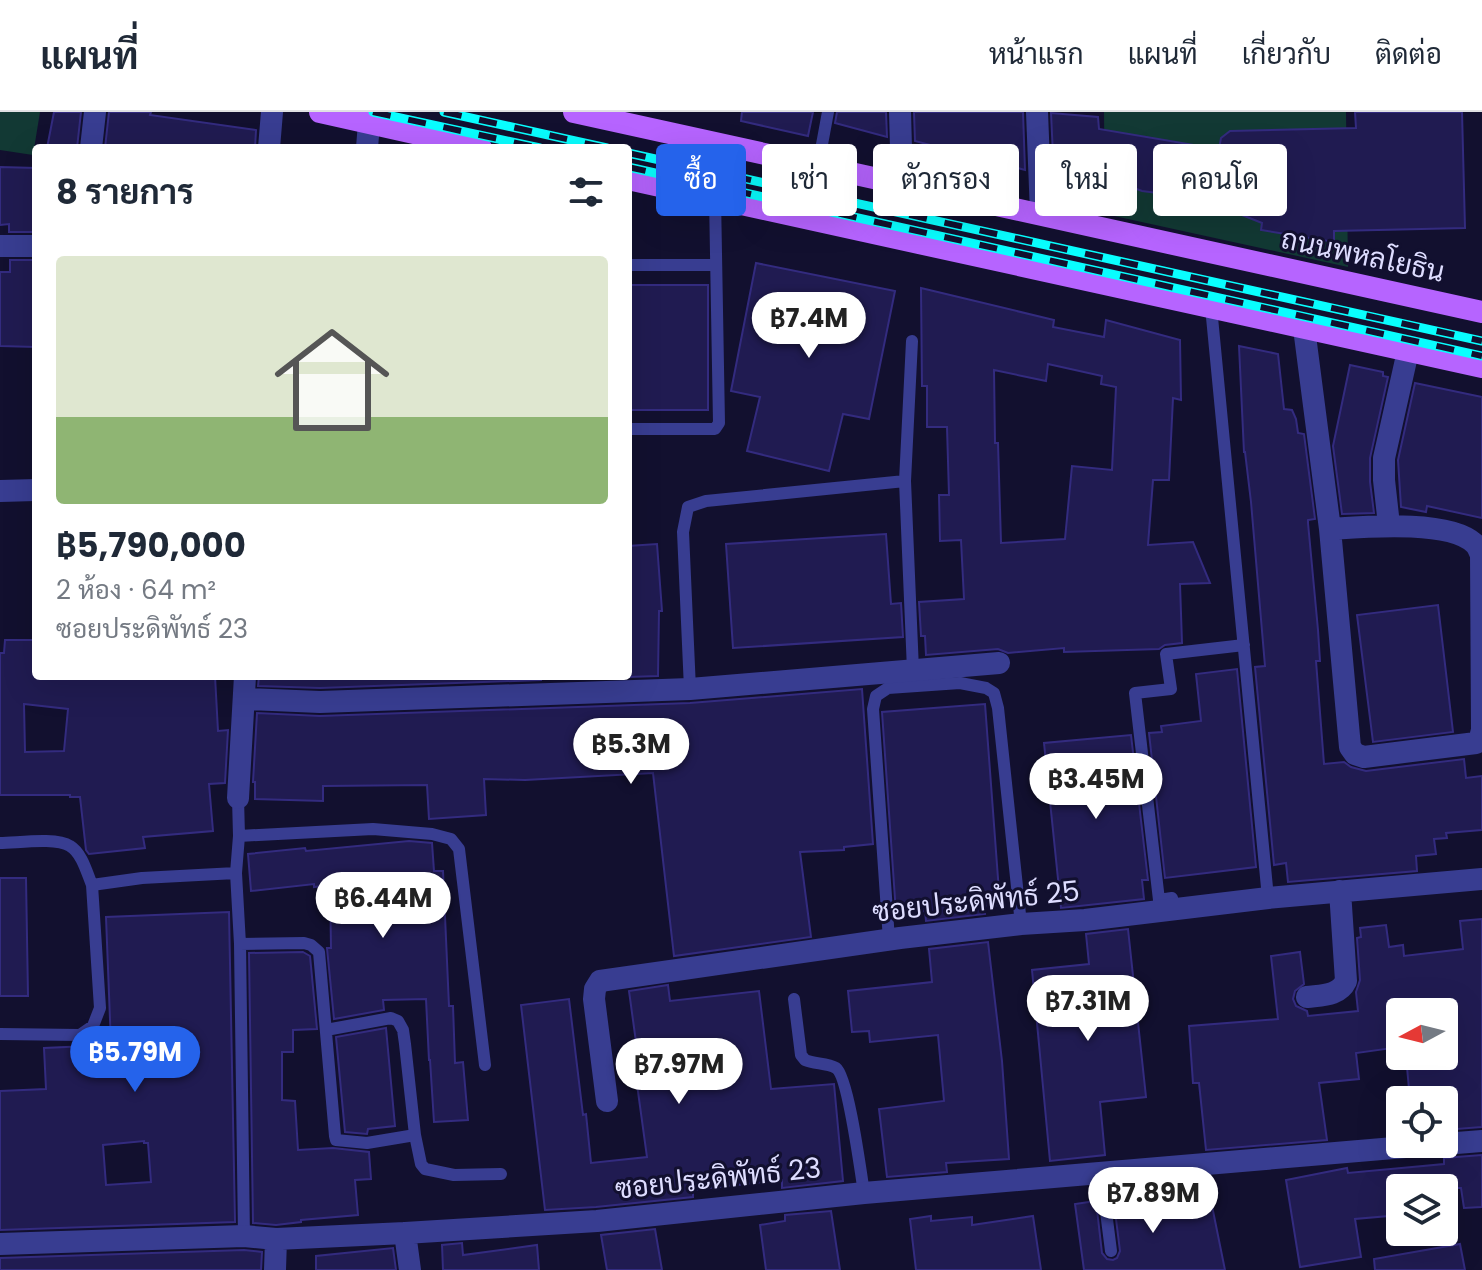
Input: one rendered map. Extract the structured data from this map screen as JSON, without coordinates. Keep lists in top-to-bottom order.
{
  "streets": {
    "main road": ["ถนนพหลโยธิน"],
    "street": ["ซอยประดิพัทธ์ 25", "ซอยประดิพัทธ์ 23"]
  },
  "north": "left",
  "page": {
    "header": "แผนที่",
    "nav": [
      "หน้าแรก",
      "แผนที่",
      "เกี่ยวกับ",
      "ติดต่อ"
    ],
    "chip": [
      "ซื้อ",
      "เช่า",
      "ตัวกรอง",
      "ใหม่",
      "คอนโด"
    ],
    "heading": "8 รายการ",
    "list": [
      {
        "name": "฿5,790,000",
        "note": "2 ห้อง · 64 m² · ซอยประดิพัทธ์ 23"
      }
    ],
    "price": [
      "฿7.4M",
      "฿5.3M",
      "฿3.45M",
      "฿6.44M",
      "฿7.31M",
      "฿5.79M",
      "฿7.97M",
      "฿7.89M"
    ]
  }
}
